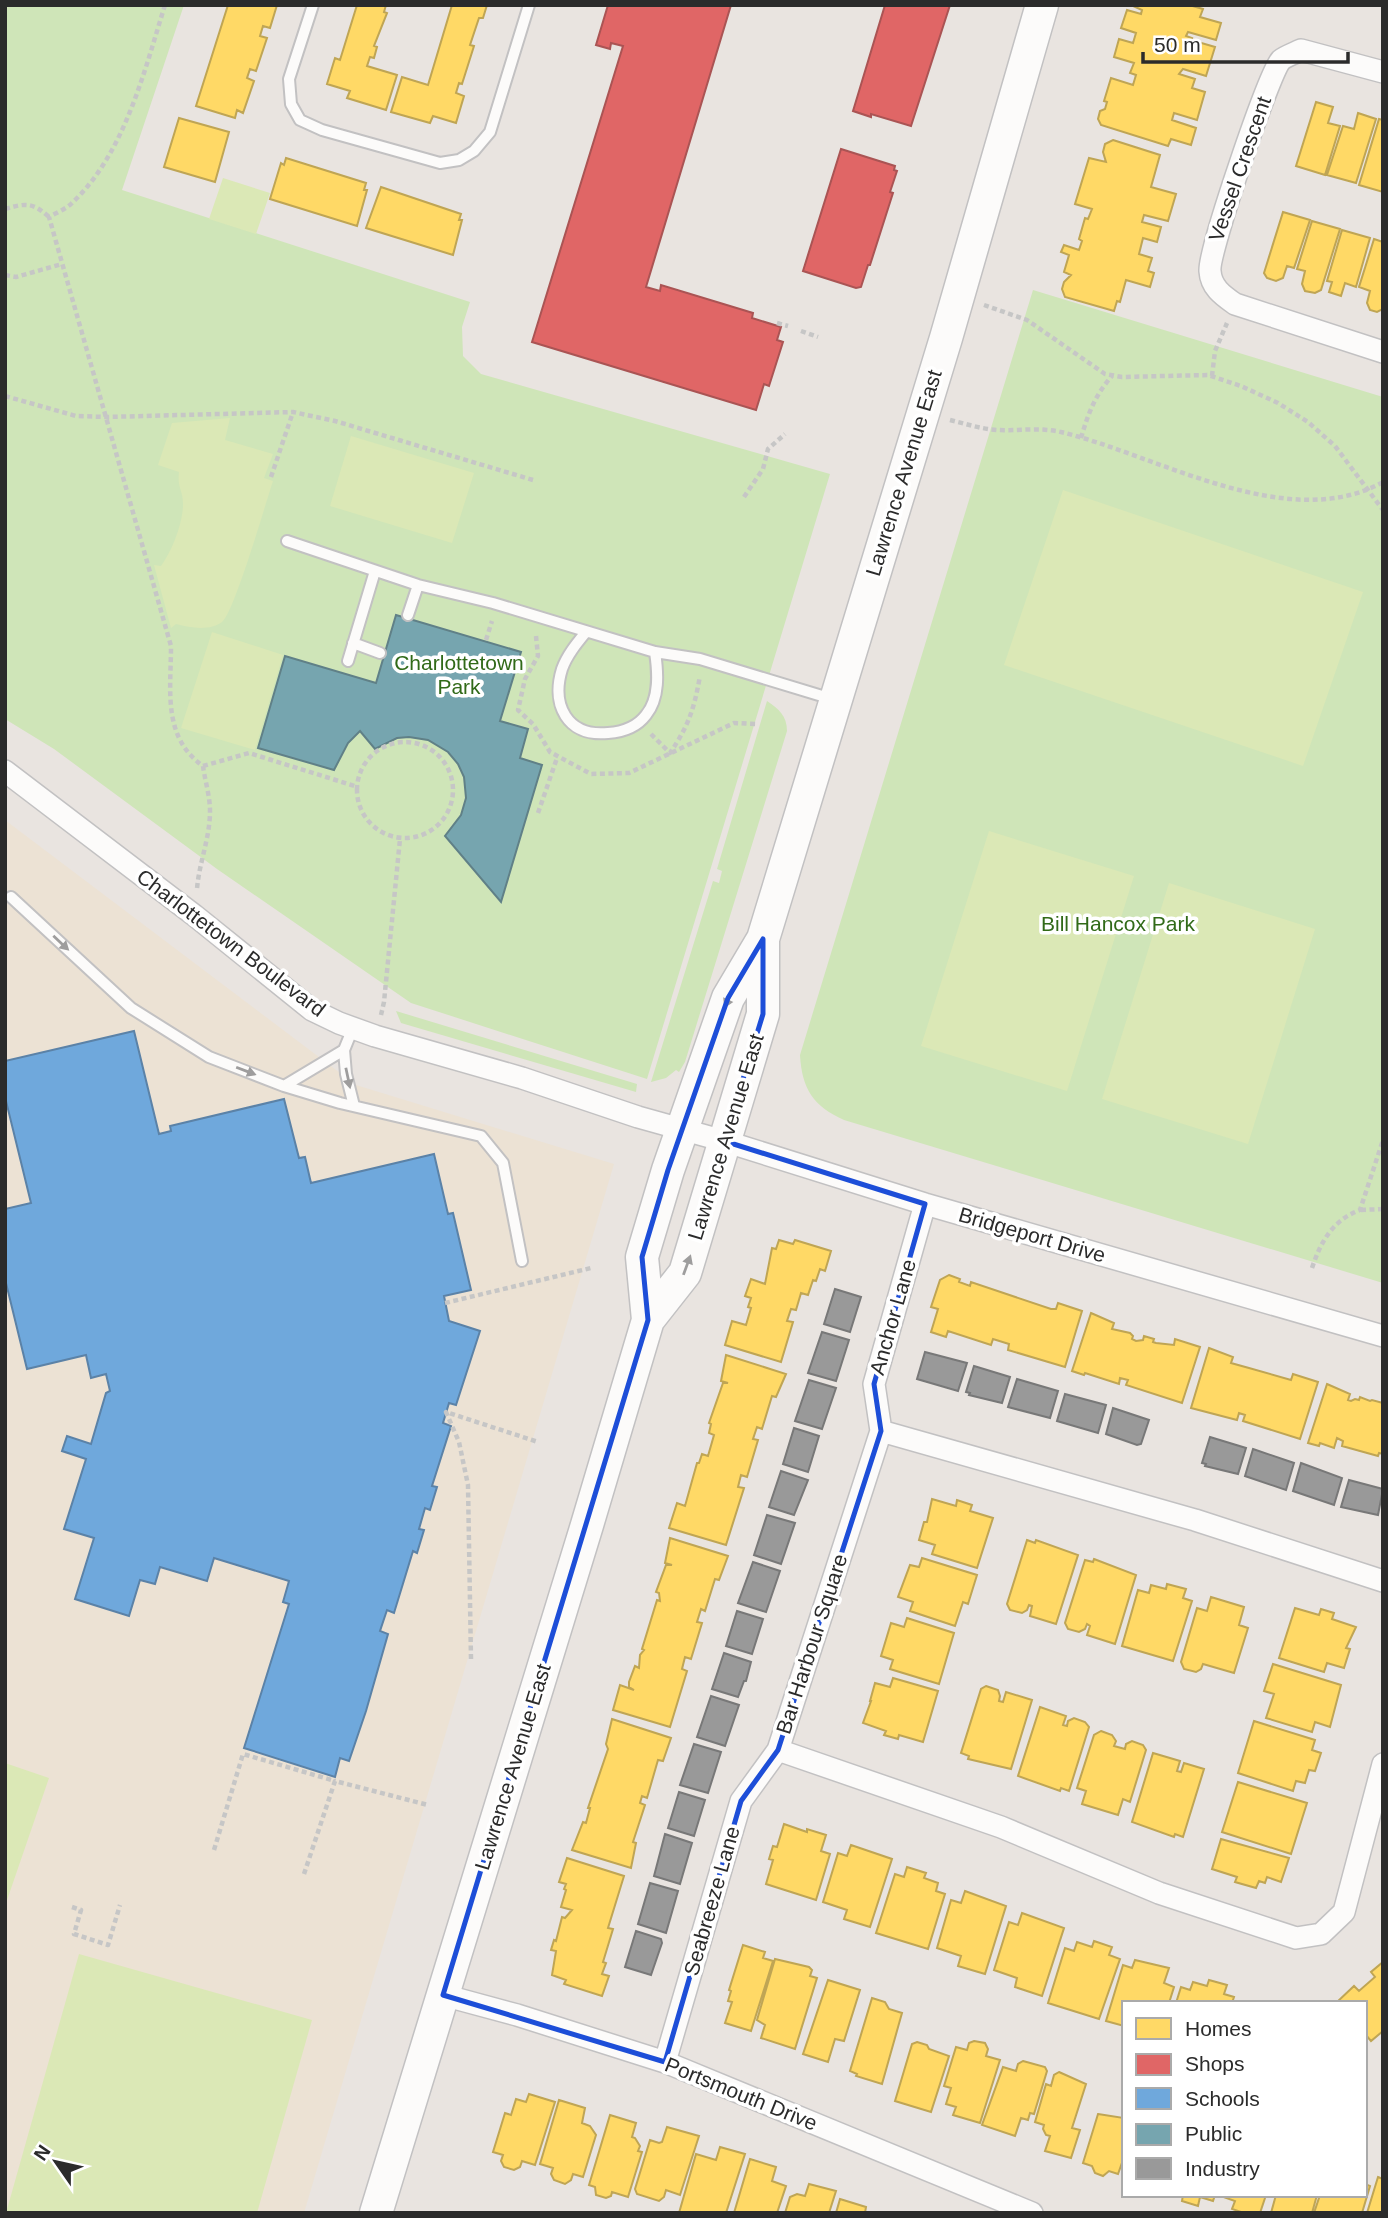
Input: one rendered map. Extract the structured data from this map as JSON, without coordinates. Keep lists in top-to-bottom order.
{
  "streets": {
    "main road": ["Lawrence Avenue East"],
    "street": [
      "Vessel Crescent",
      "Charlottetown Boulevard",
      "Bridgeport Drive",
      "Anchor Lane",
      "Bar Harbour Square",
      "Seabreeze Lane",
      "Portsmouth Drive"
    ]
  },
  "crossings": [
    ["Lawrence Avenue East", "Charlottetown Boulevard"],
    ["Lawrence Avenue East", "Bridgeport Drive"],
    ["Lawrence Avenue East", "Portsmouth Drive"],
    ["Charlottetown Boulevard", "Bridgeport Drive"],
    ["Bridgeport Drive", "Anchor Lane"],
    ["Anchor Lane", "Bar Harbour Square"],
    ["Bar Harbour Square", "Seabreeze Lane"],
    ["Seabreeze Lane", "Portsmouth Drive"]
  ],
  "parks": ["Charlottetown Park", "Bill Hancox Park"],
  "legend": [
    "Homes",
    "Shops",
    "Schools",
    "Public",
    "Industry"
  ],
  "scale_bar": "50 m",
  "north": "top left"
}
